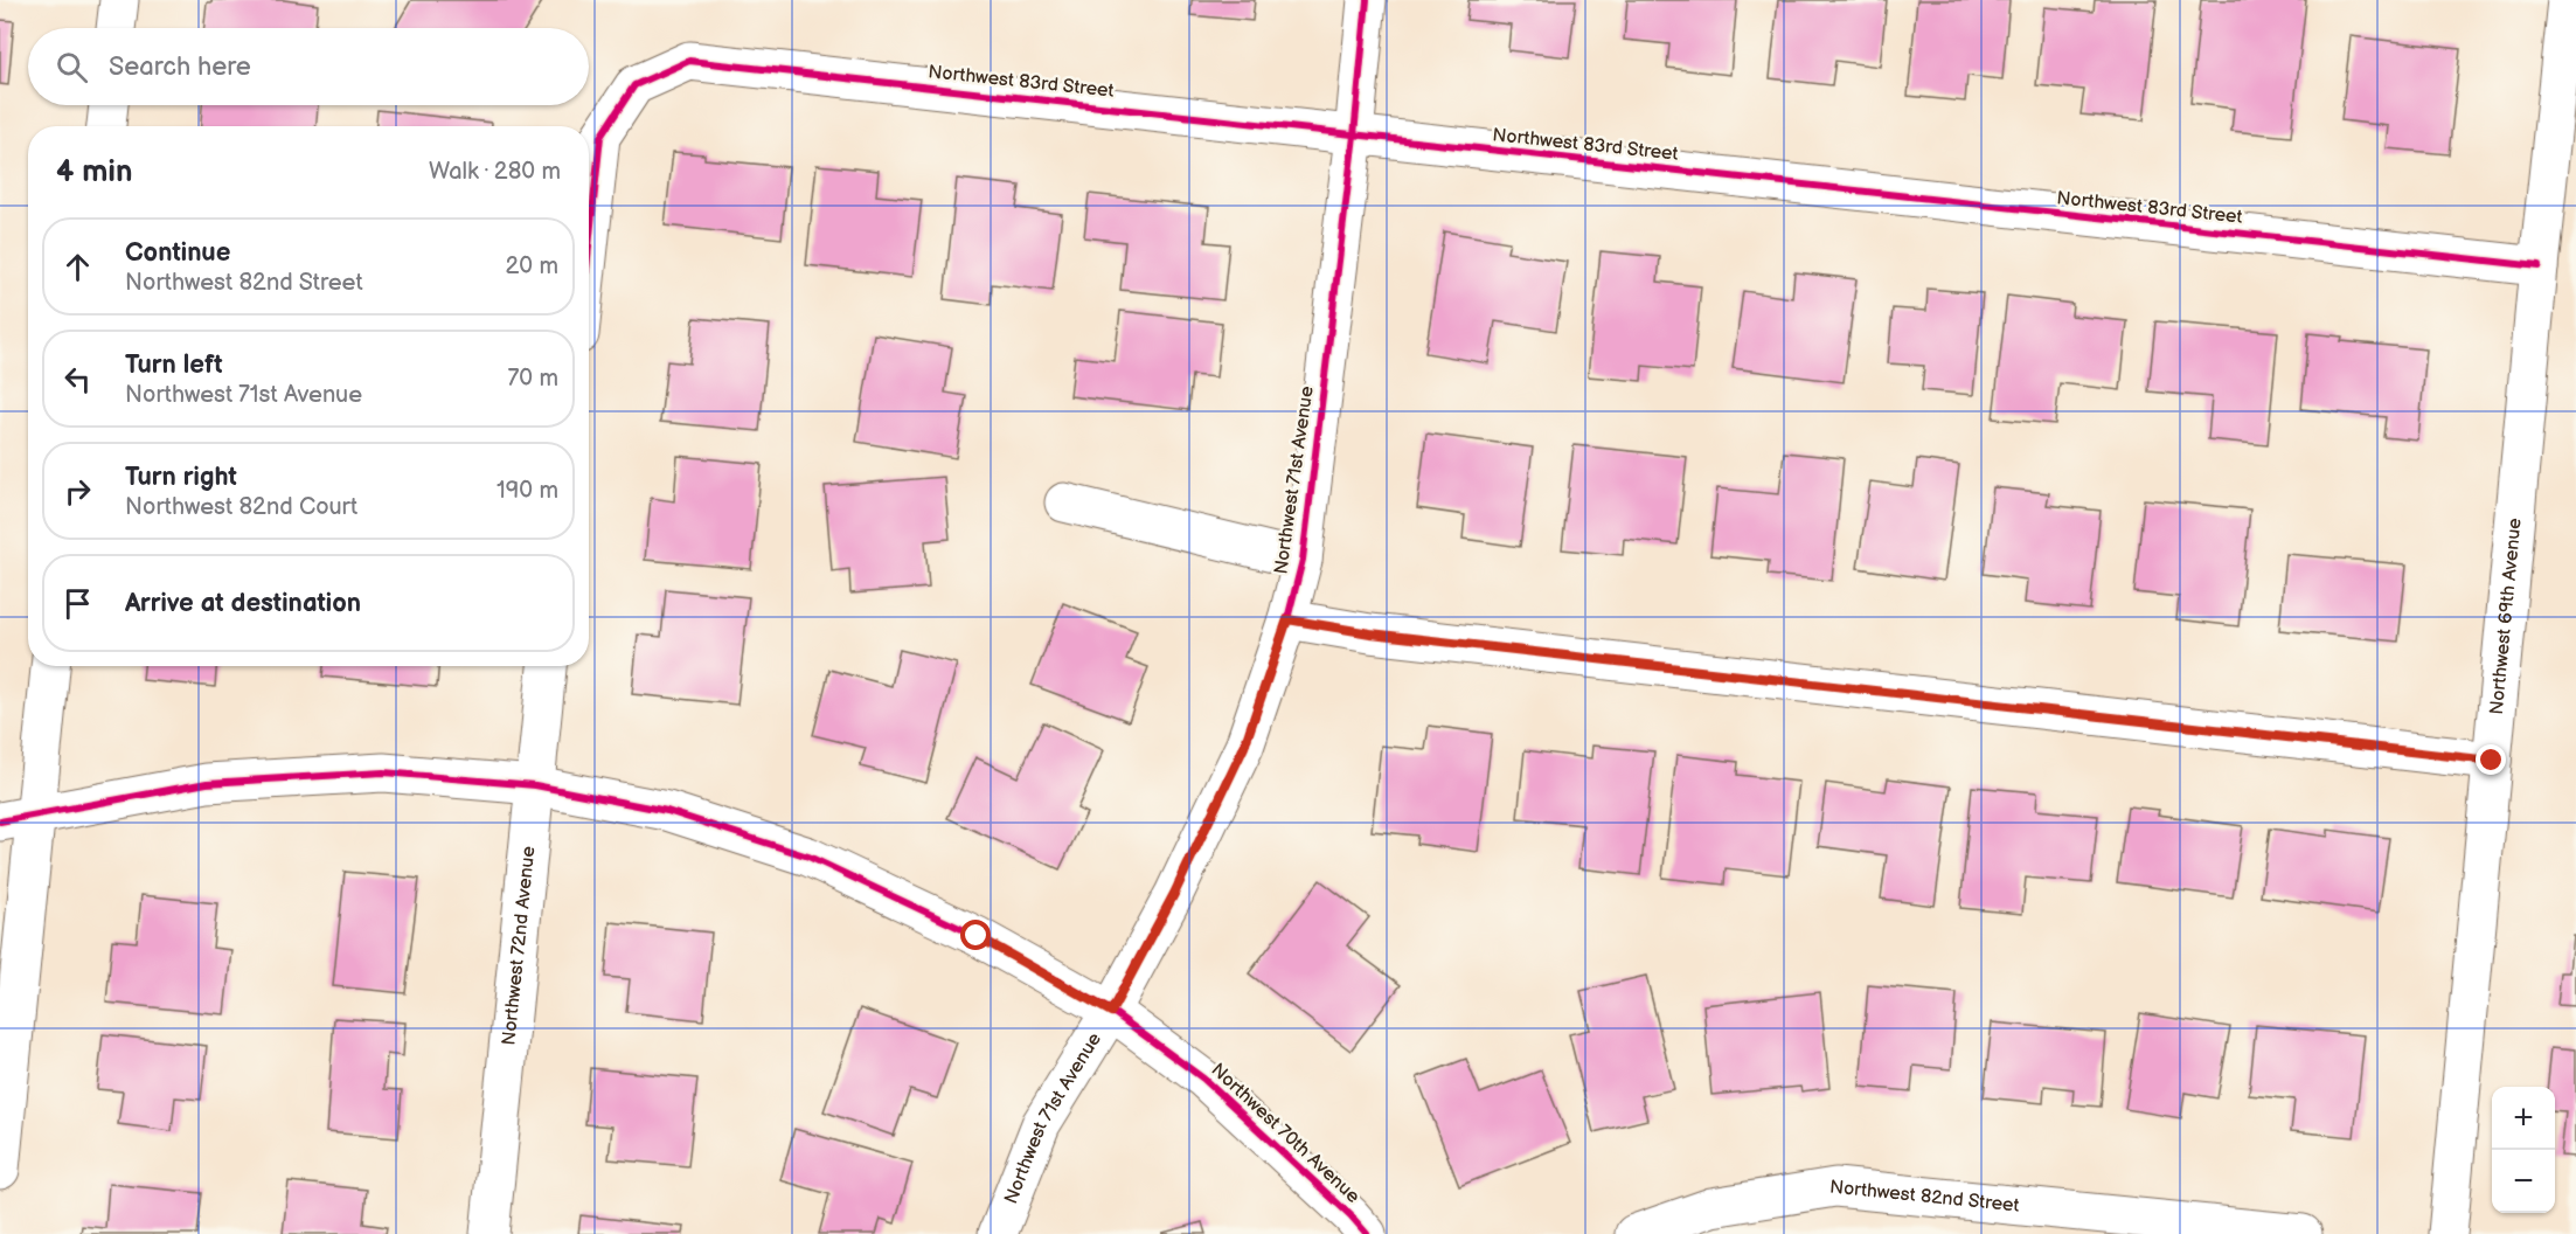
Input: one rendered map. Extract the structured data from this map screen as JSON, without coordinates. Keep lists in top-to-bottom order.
{
  "streets": {
    "street": [
      "Northwest 83rd Street",
      "Northwest 71st Avenue",
      "Northwest 69th Avenue",
      "Northwest 72nd Avenue",
      "Northwest 70th Avenue",
      "Northwest 82nd Street"
    ]
  },
  "crossings": [
    ["Northwest 83rd Street", "Northwest 71st Avenue"],
    ["Northwest 83rd Street", "Northwest 69th Avenue"],
    ["Northwest 71st Avenue", "Northwest 70th Avenue"]
  ],
  "page": {
    "search": "Search here",
    "heading": ["4 min", "Walk · 280 m"],
    "list": [
      ["Continue", "Northwest 82nd Street", "20 m"],
      ["Turn left", "Northwest 71st Avenue", "70 m"],
      ["Turn right", "Northwest 82nd Court", "190 m"],
      "Arrive at destination"
    ],
    "map_buttons": ["+", "−"]
  }
}
